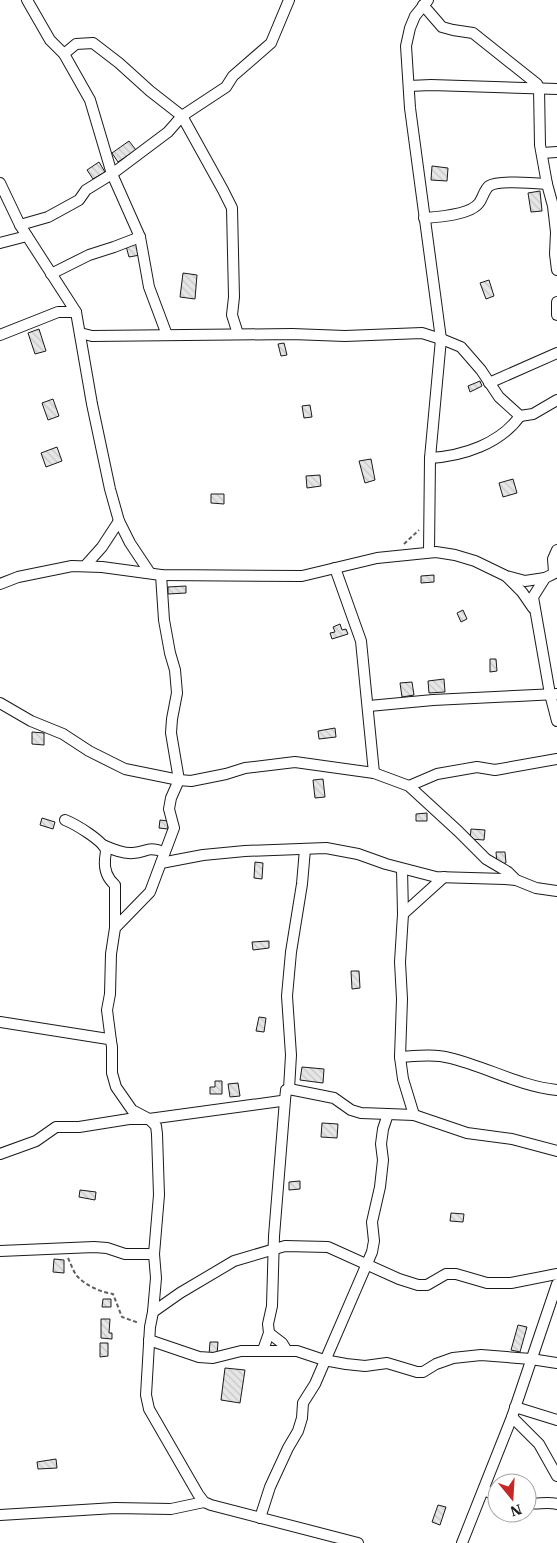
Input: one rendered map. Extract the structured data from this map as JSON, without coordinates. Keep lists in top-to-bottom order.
{
  "north": "bottom"
}
